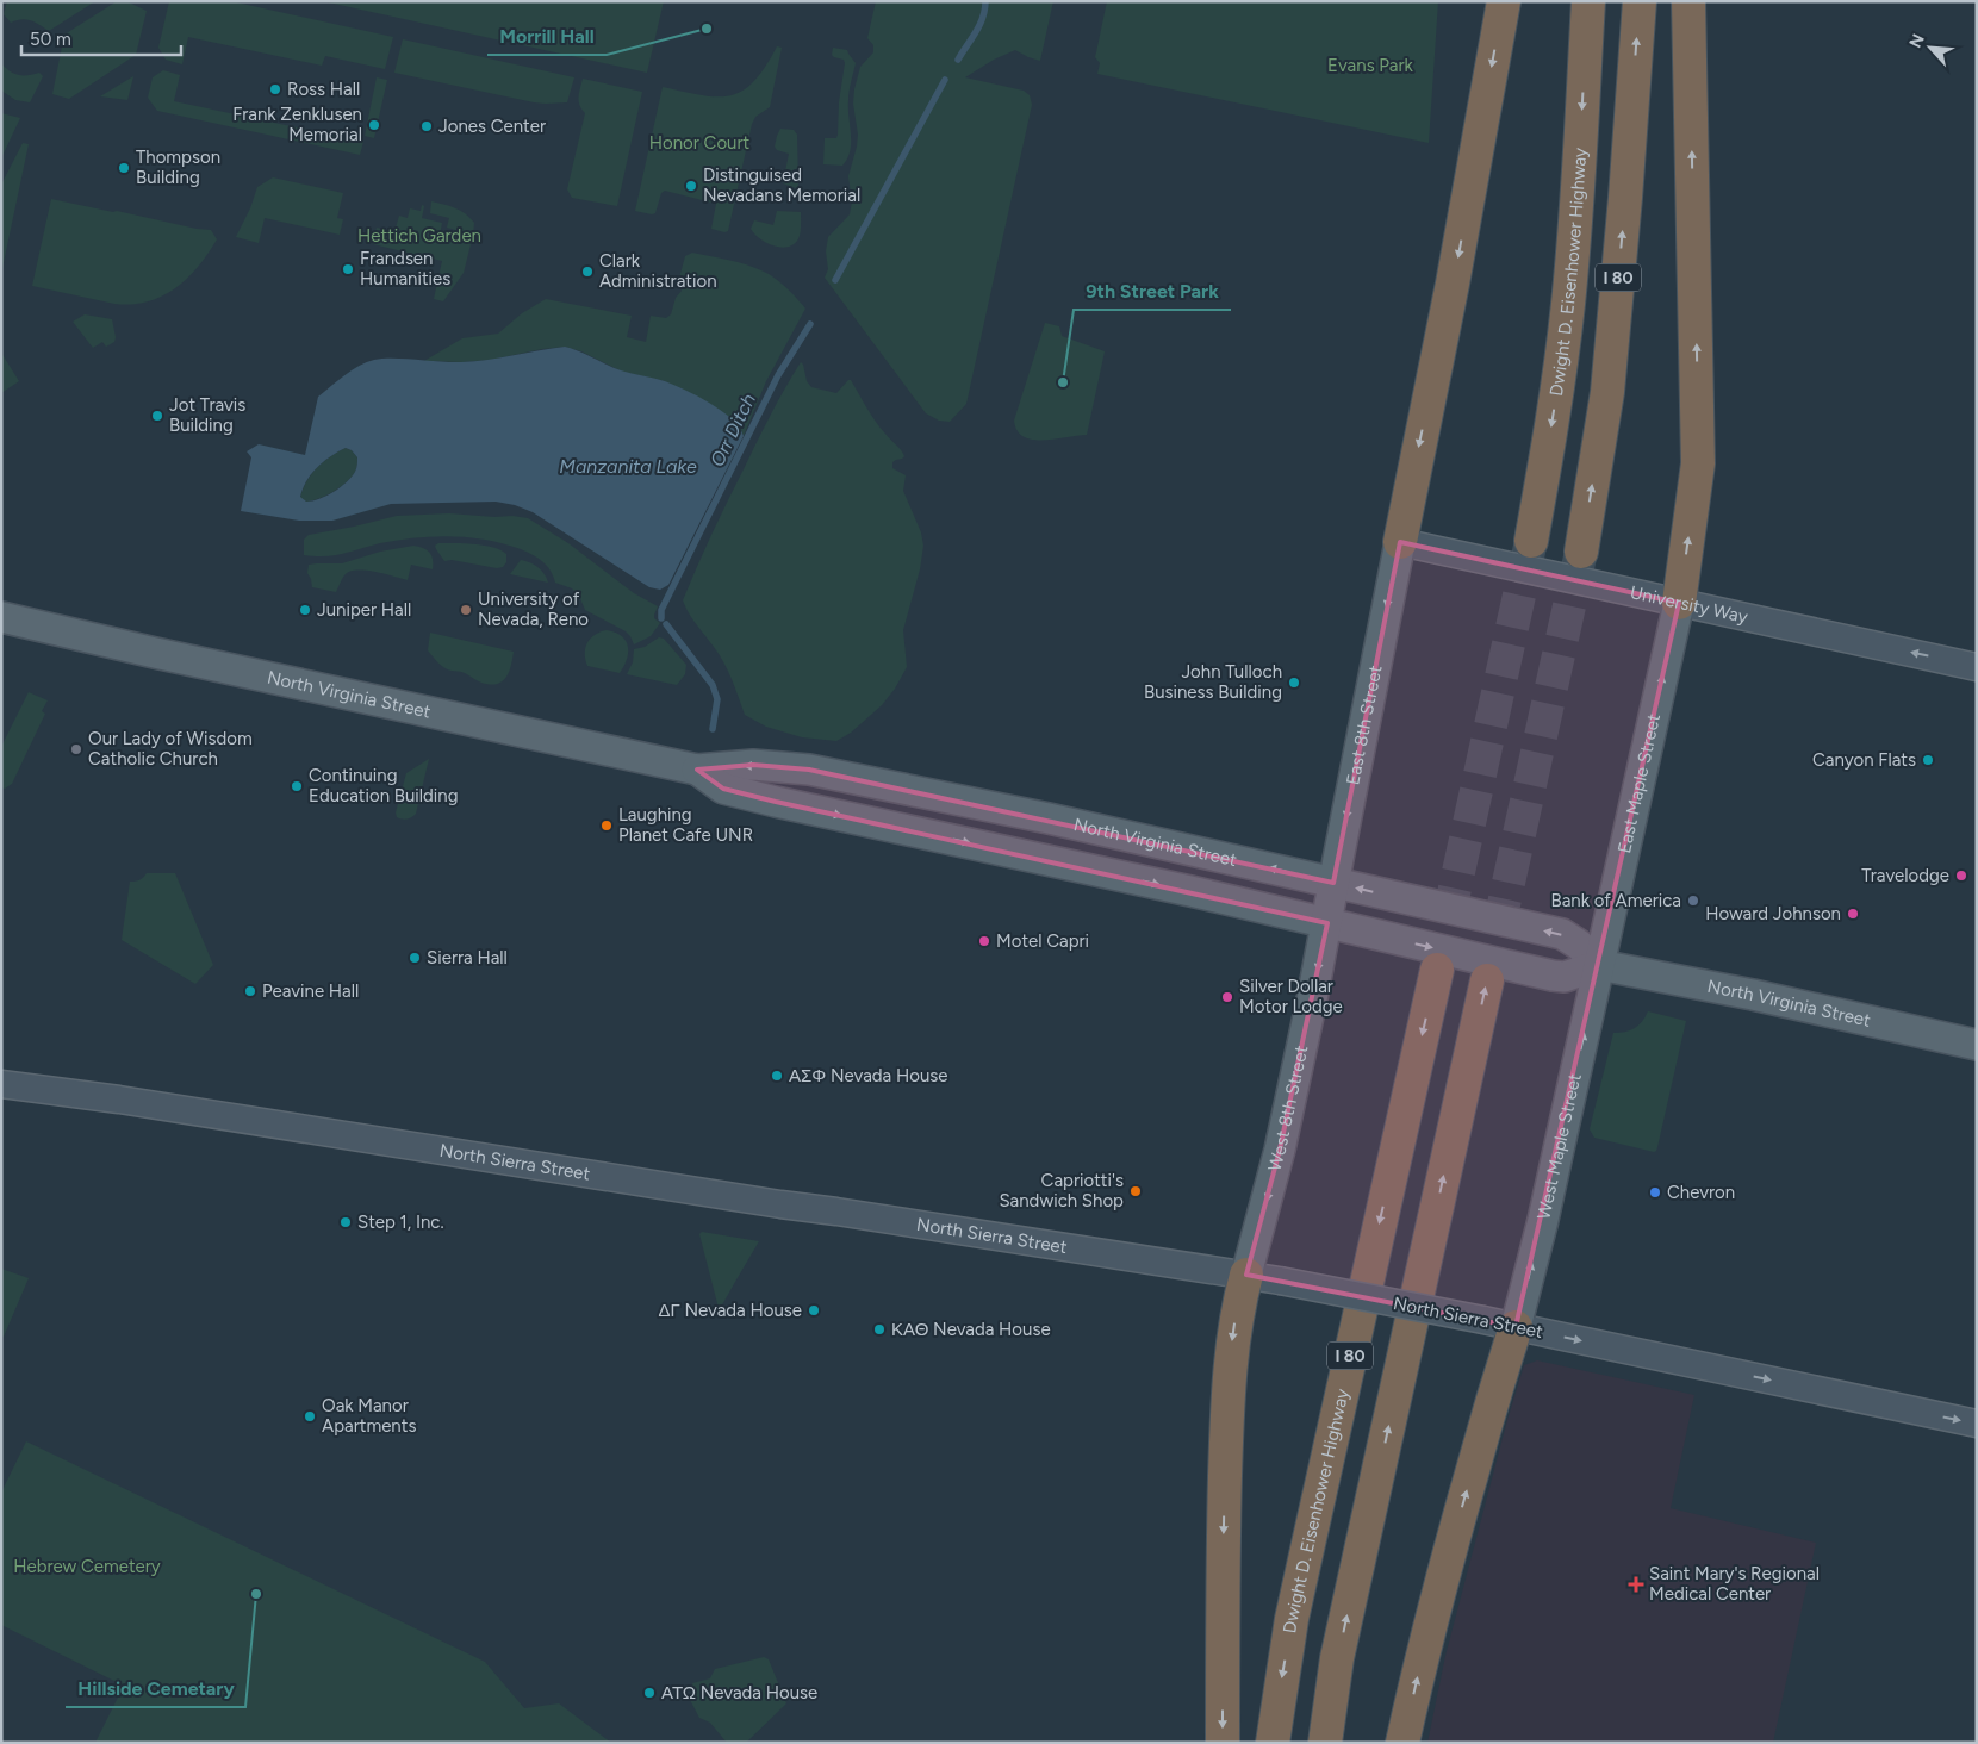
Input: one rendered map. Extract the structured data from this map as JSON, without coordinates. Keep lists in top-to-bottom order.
{
  "streets": {
    "highway": ["Dwight D. Eisenhower Highway", "I 80"],
    "main road": [
      "University Way",
      "North Virginia Street",
      "East 8th Street",
      "East Maple Street",
      "West 8th Street",
      "West Maple Street",
      "North Sierra Street"
    ]
  },
  "crossings": [
    ["University Way", "East 8th Street"],
    ["University Way", "East Maple Street"],
    ["North Virginia Street", "East 8th Street"],
    ["North Virginia Street", "East Maple Street"],
    ["North Virginia Street", "West 8th Street"],
    ["North Virginia Street", "West Maple Street"],
    ["East 8th Street", "West 8th Street"],
    ["East Maple Street", "West Maple Street"],
    ["West 8th Street", "North Sierra Street"],
    ["West Maple Street", "North Sierra Street"]
  ],
  "one_way": [
    "University Way",
    "East 8th Street",
    "East Maple Street",
    "West 8th Street",
    "West Maple Street"
  ],
  "water": ["Orr Ditch", "Manzanita Lake"],
  "parks": [
    "Evans Park",
    "Honor Court",
    "Hettich Garden",
    "Hebrew Cemetery"
  ],
  "places": {
    "other": [
      "Morrill Hall",
      "Ross Hall",
      "Frank Zenklusen Memorial",
      "Jones Center",
      "Thompson Building",
      "Distinguised Nevadans Memorial",
      "Frandsen Humanities",
      "Clark Administration",
      "9th Street Park",
      "Jot Travis Building",
      "Juniper Hall",
      "University of Nevada, Reno",
      "John Tulloch Business Building",
      "Our Lady of Wisdom Catholic Church",
      "Canyon Flats",
      "Continuing Education Building",
      "Laughing Planet Cafe UNR",
      "Travelodge",
      "Bank of America",
      "Howard Johnson",
      "Motel Capri",
      "Sierra Hall",
      "Peavine Hall",
      "Silver Dollar Motor Lodge",
      "ΑΣΦ Nevada House",
      "Capriotti's Sandwich Shop",
      "Chevron",
      "Step 1, Inc.",
      "ΔΓ Nevada House",
      "ΚΑΘ Nevada House",
      "Oak Manor Apartments",
      "Hillside Cemetary",
      "ΑΤΩ Nevada House"
    ],
    "health": ["Saint Mary's Regional Medical Center"]
  },
  "scale_bar": "50 m",
  "north": "top left"
}
